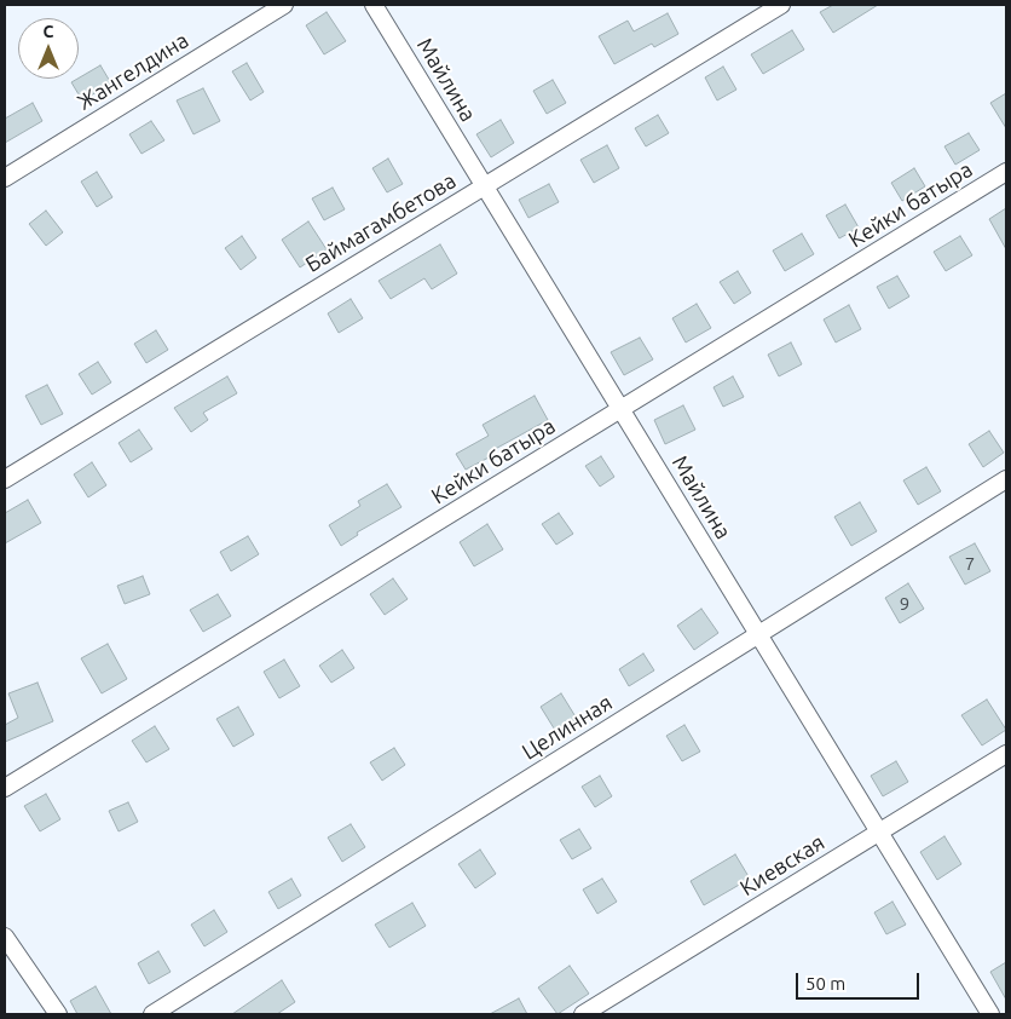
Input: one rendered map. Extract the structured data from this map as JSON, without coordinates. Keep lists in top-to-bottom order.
{
  "streets": {
    "street": [
      "Жангелдина",
      "Майлина",
      "Кейки батыра",
      "Баймагамбетова",
      "Целинная",
      "Киевская"
    ]
  },
  "crossings": [
    ["Майлина", "Кейки батыра"],
    ["Майлина", "Баймагамбетова"],
    ["Майлина", "Целинная"],
    ["Майлина", "Киевская"]
  ],
  "house_numbers": ["7", "9"],
  "scale_bar": "50 m",
  "north": "top"
}
